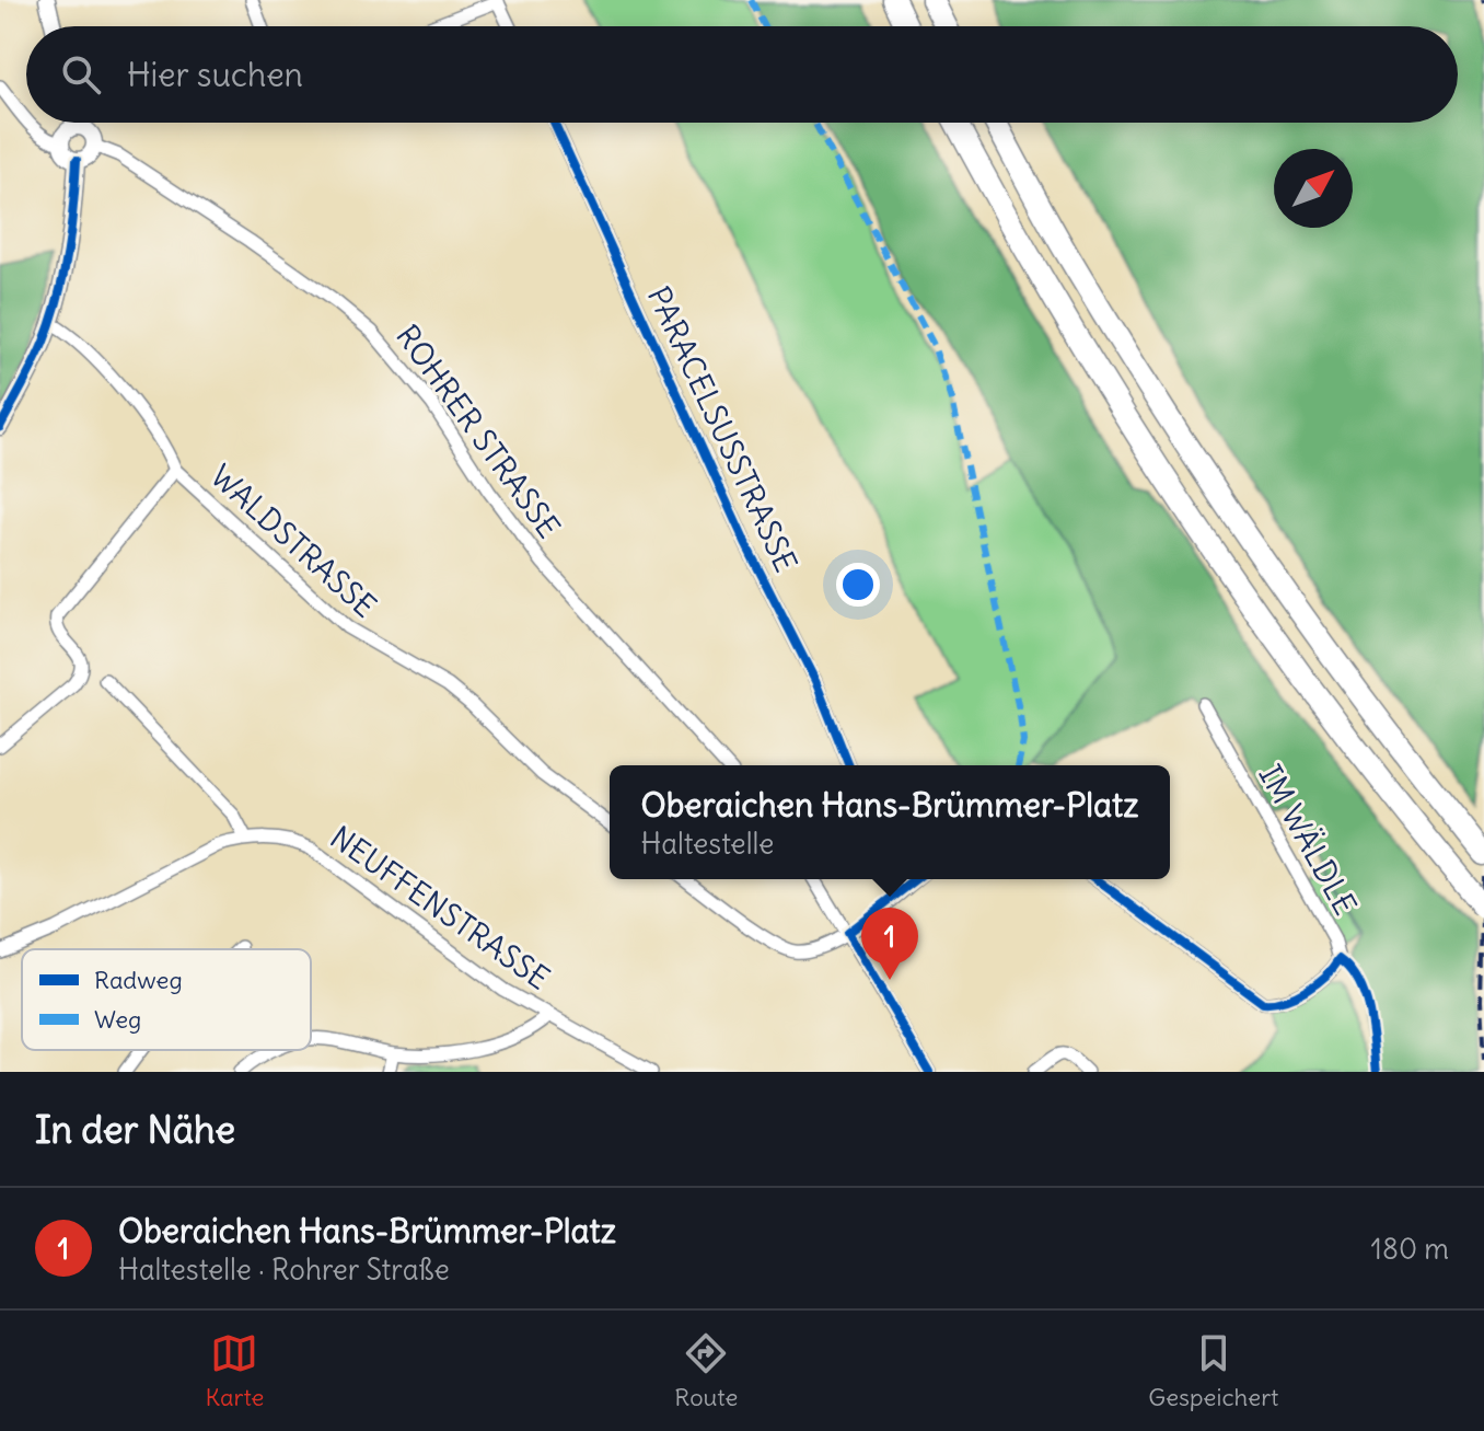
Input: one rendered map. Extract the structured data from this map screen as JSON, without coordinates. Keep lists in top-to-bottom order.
{
  "streets": {
    "street": [
      "PARACELSUSSTRASSE",
      "ROHRER STRASSE",
      "WALDSTRASSE",
      "IM WÄLDLE",
      "NEUFFENSTRASSE"
    ]
  },
  "legend": ["Radweg", "Weg"],
  "north": "top right",
  "page": {
    "search": "Hier suchen",
    "popup": ["Oberaichen Hans-Brümmer-Platz", "Haltestelle"],
    "pins": "1",
    "heading": "In der Nähe",
    "list": [
      {
        "mark": "1",
        "name": "Oberaichen Hans-Brümmer-Platz",
        "note": "Haltestelle · Rohrer Straße",
        "value": "180 m"
      }
    ],
    "nav": ["Karte", "Route", "Gespeichert"]
  }
}
